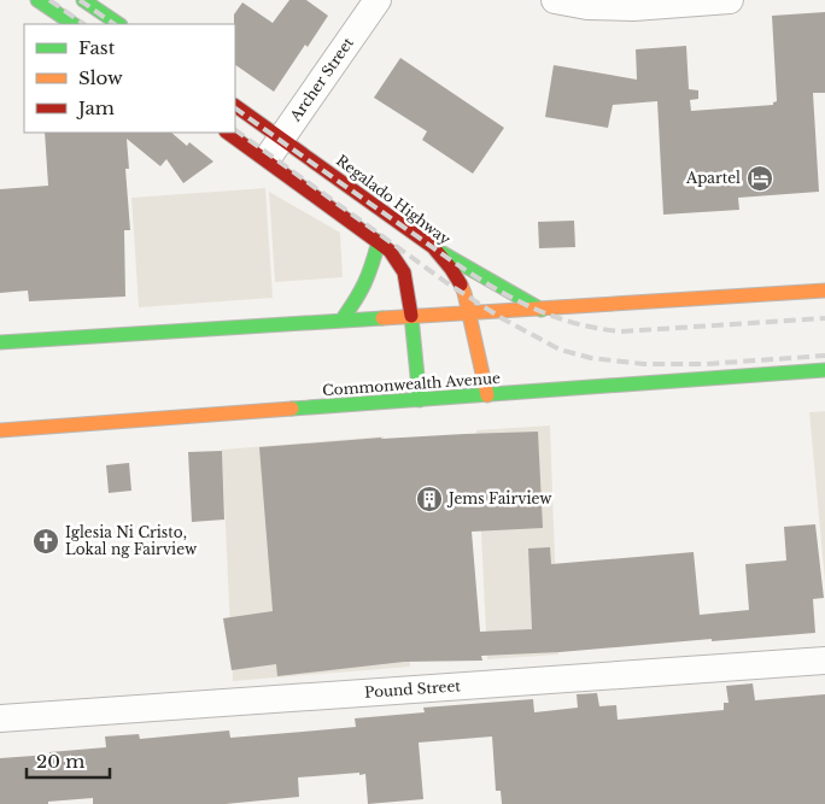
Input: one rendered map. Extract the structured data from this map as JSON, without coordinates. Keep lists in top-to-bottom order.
{
  "streets": {
    "main road": ["Regalado Highway", "Commonwealth Avenue"],
    "street": ["Archer Street", "Pound Street"]
  },
  "crossings": [
    ["Archer Street", "Regalado Highway"],
    ["Regalado Highway", "Commonwealth Avenue"]
  ],
  "places": {
    "hotel": ["Apartel"],
    "building": ["Jems Fairview"],
    "church": ["Iglesia Ni Cristo, Lokal ng Fairview"]
  },
  "legend": ["Fast", "Slow", "Jam"],
  "scale_bar": "20 m"
}
